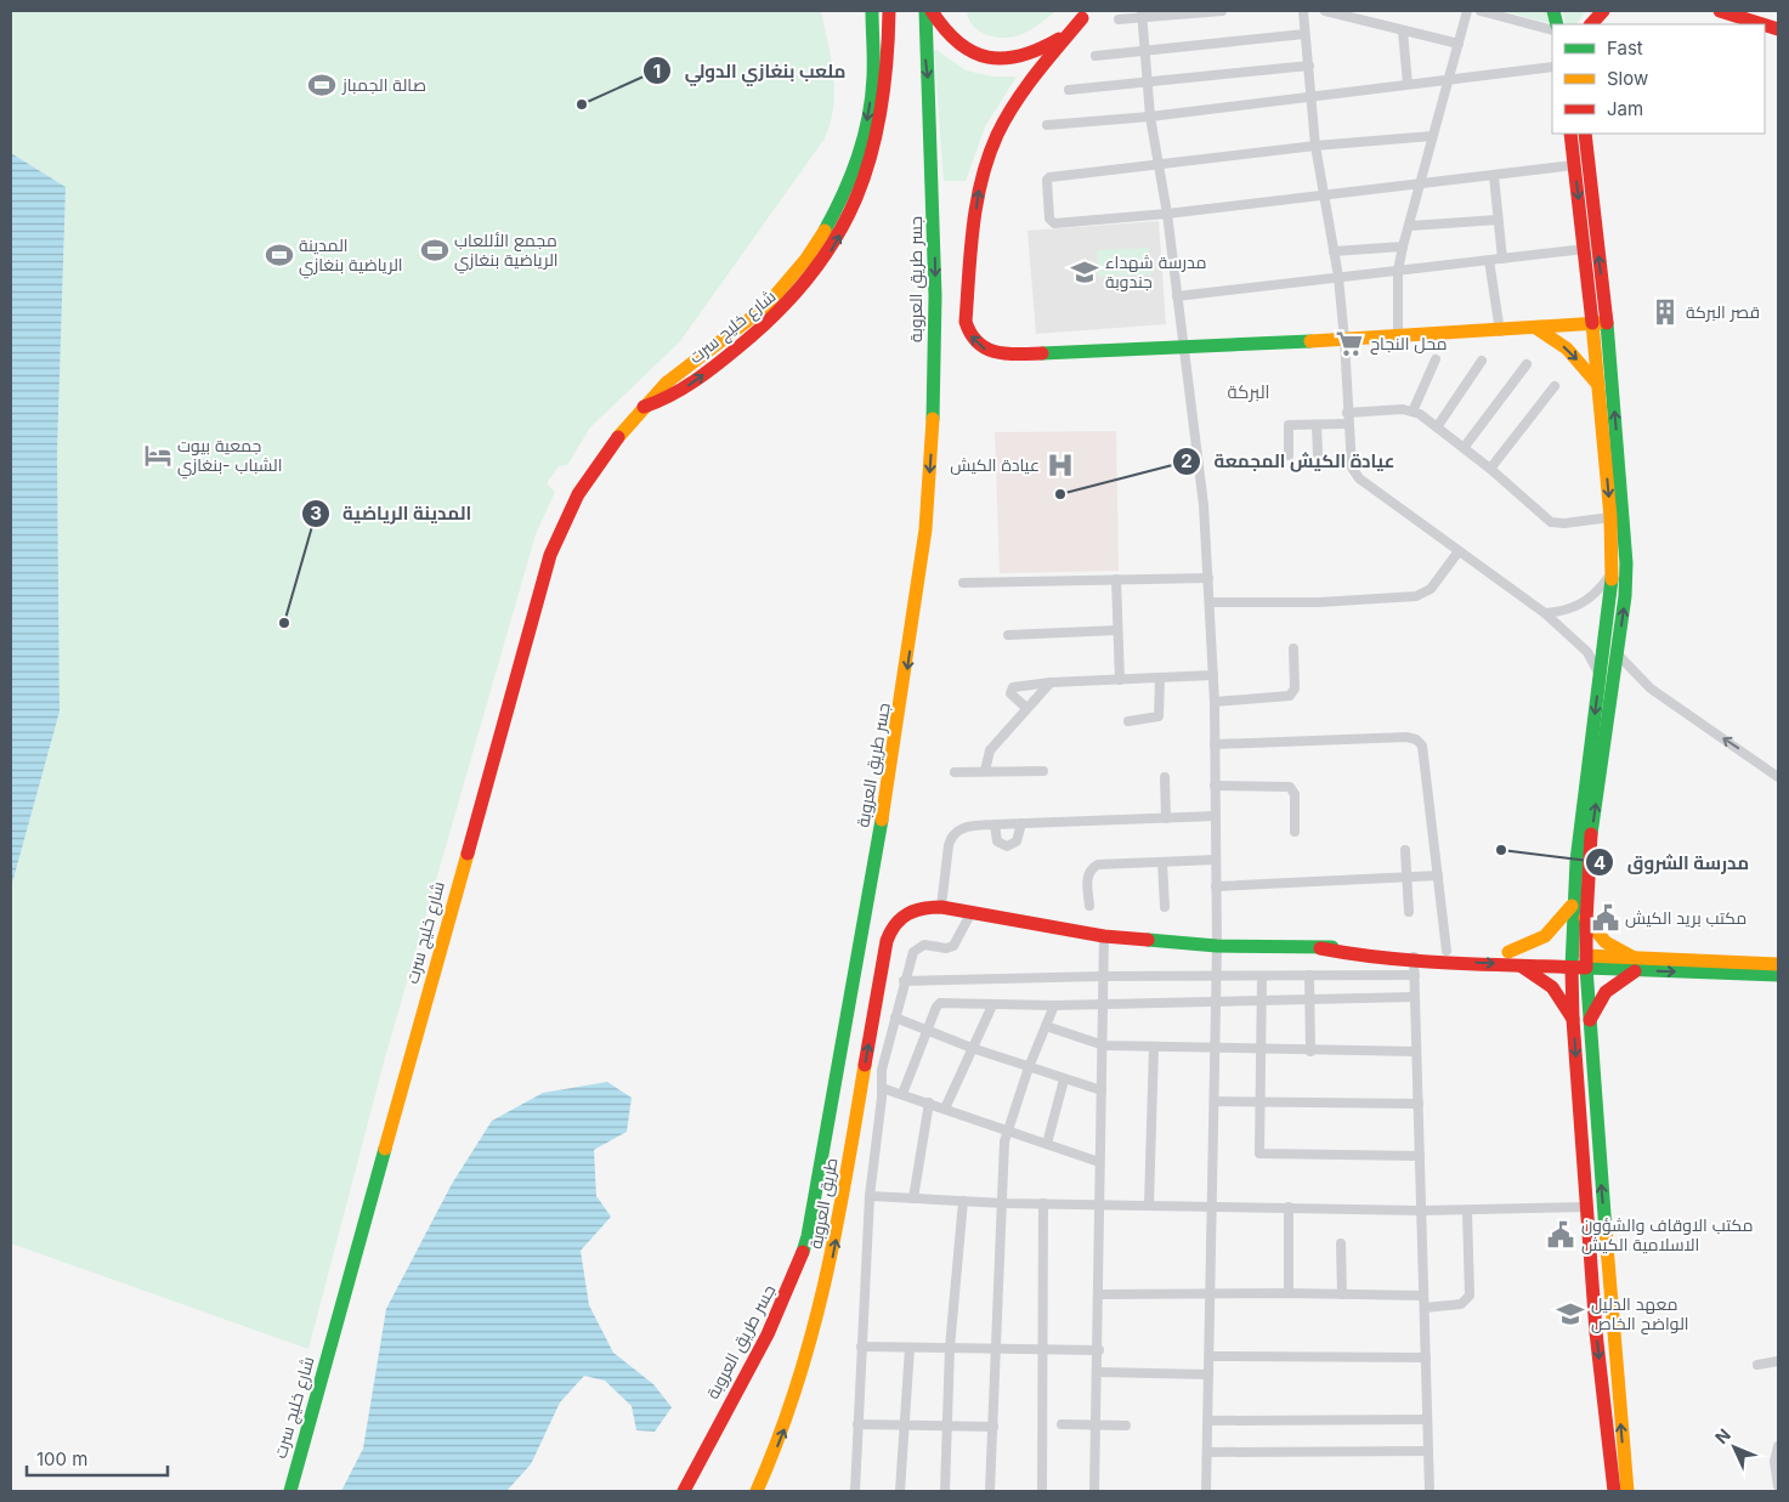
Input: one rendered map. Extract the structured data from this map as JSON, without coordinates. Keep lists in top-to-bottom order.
{
  "streets": {
    "main road": ["جسر طريق العروبة", "شارع خليج سرت", "طريق العروبة"]
  },
  "one_way": ["جسر طريق العروبة", "طريق العروبة"],
  "districts": ["البركة"],
  "places": {
    "sports": ["صالة الجمباز", "مجمع الأللعاب الرياضية بنغازي", "المدينة الرياضية بنغازي"],
    "other": [
      "ملعب بنغازي الدولي",
      "عيادة الكيش المجمعة",
      "المدينة الرياضية",
      "مدرسة الشروق"
    ],
    "school or university": ["مدرسة شهداء جندوبة", "معهد الدليل الواضح الخاص"],
    "building": ["قصر البركة"],
    "supermarket": ["محل النجاح"],
    "hotel": ["جمعية بيوت الشباب -بنغازي"],
    "hospital": ["عيادة الكيش"],
    "public building": ["مكتب بريد الكيش", "مكتب الاوقاف والشؤون الاسلامية الكيش"]
  },
  "legend": ["Fast", "Slow", "Jam"],
  "scale_bar": "100 m",
  "north": "top left"
}
